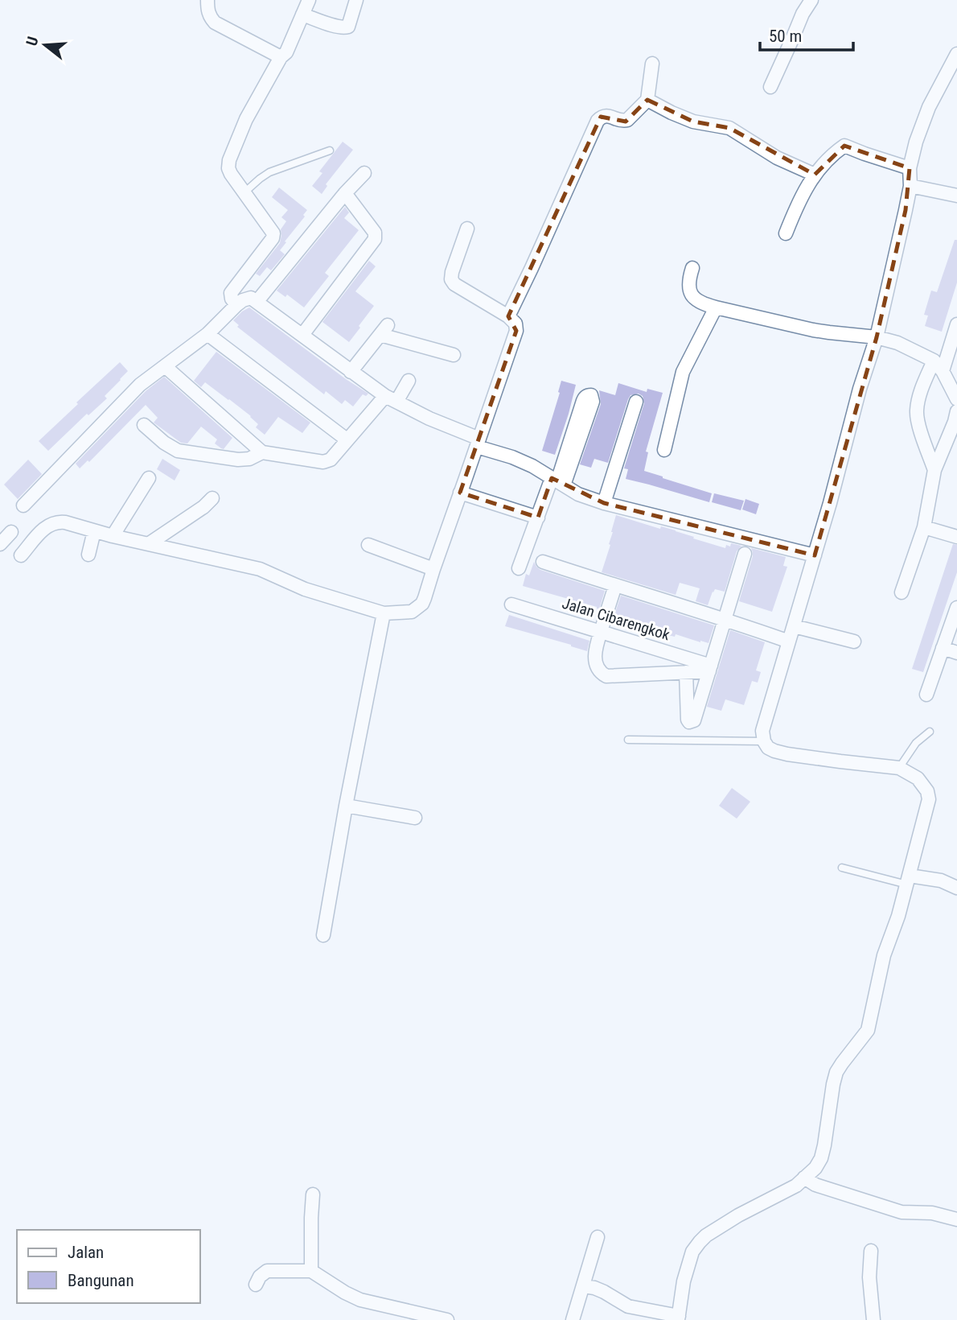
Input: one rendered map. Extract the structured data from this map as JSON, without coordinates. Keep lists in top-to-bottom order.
{
  "streets": {
    "street": ["Jalan Cibarengkok"]
  },
  "legend": ["Jalan", "Bangunan"],
  "scale_bar": "50 m",
  "north": "left"
}
